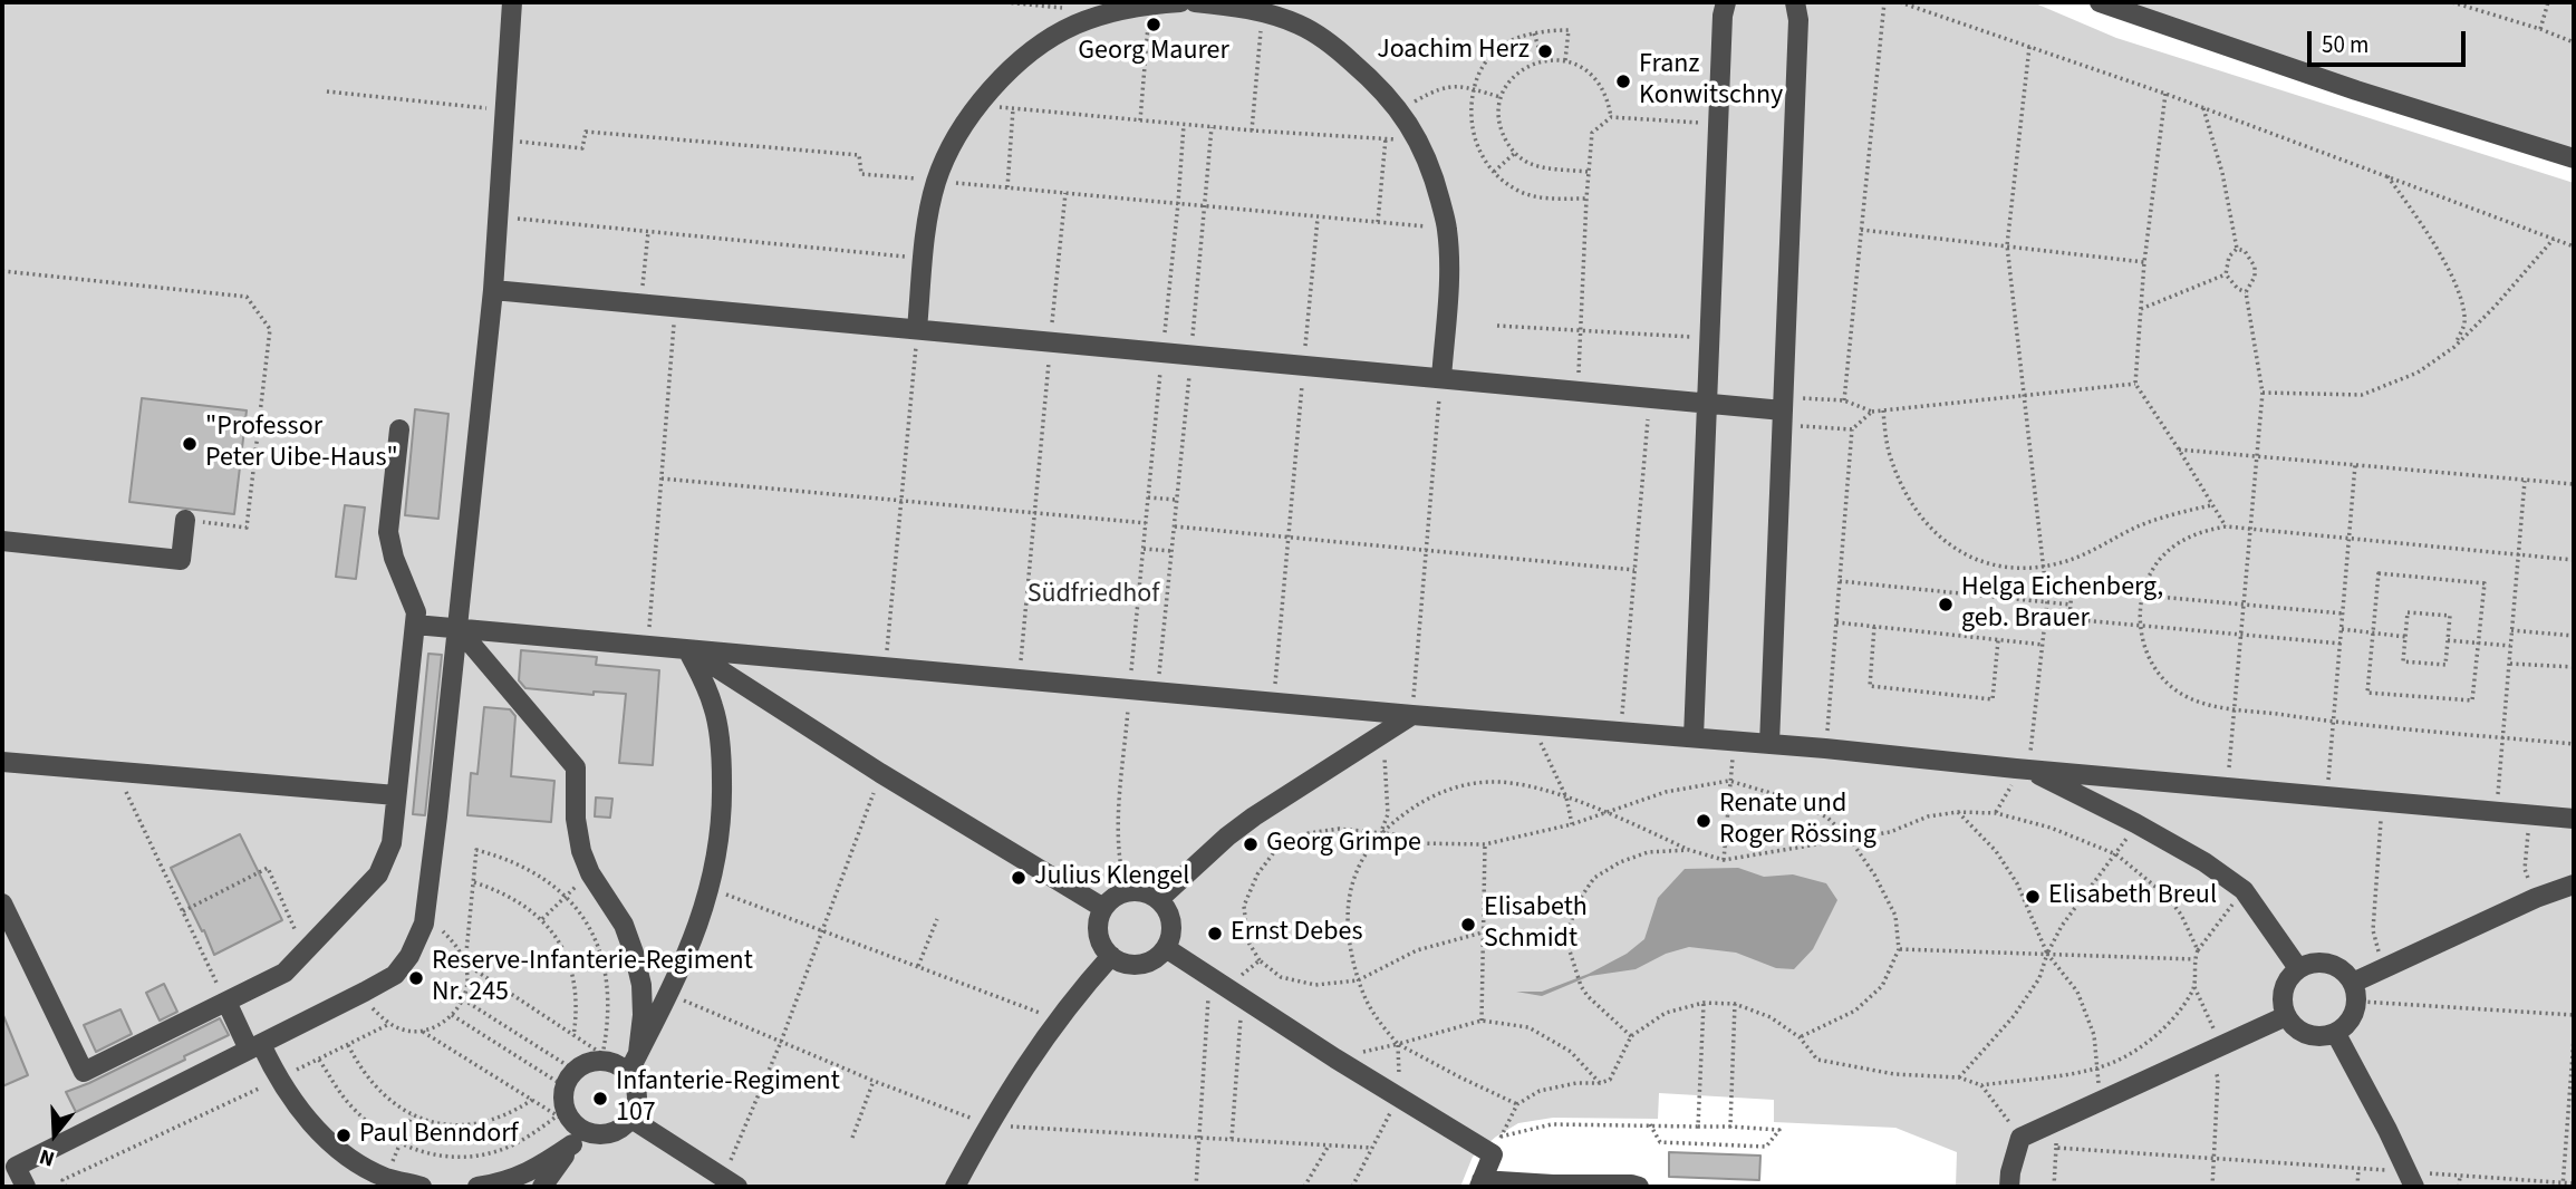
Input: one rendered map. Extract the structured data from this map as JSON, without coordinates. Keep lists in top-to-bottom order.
{
  "parks": ["Südfriedhof"],
  "places": [
    "Georg Maurer",
    "Joachim Herz",
    "Franz Konwitschny",
    "\"Professor Peter Uibe-Haus\"",
    "Helga Eichenberg, geb. Brauer",
    "Renate und Roger Rössing",
    "Georg Grimpe",
    "Julius Klengel",
    "Elisabeth Breul",
    "Elisabeth Schmidt",
    "Ernst Debes",
    "Reserve-Infanterie-Regiment Nr. 245",
    "Infanterie-Regiment 107",
    "Paul Benndorf"
  ],
  "scale_bar": "50 m",
  "north": "bottom"
}
